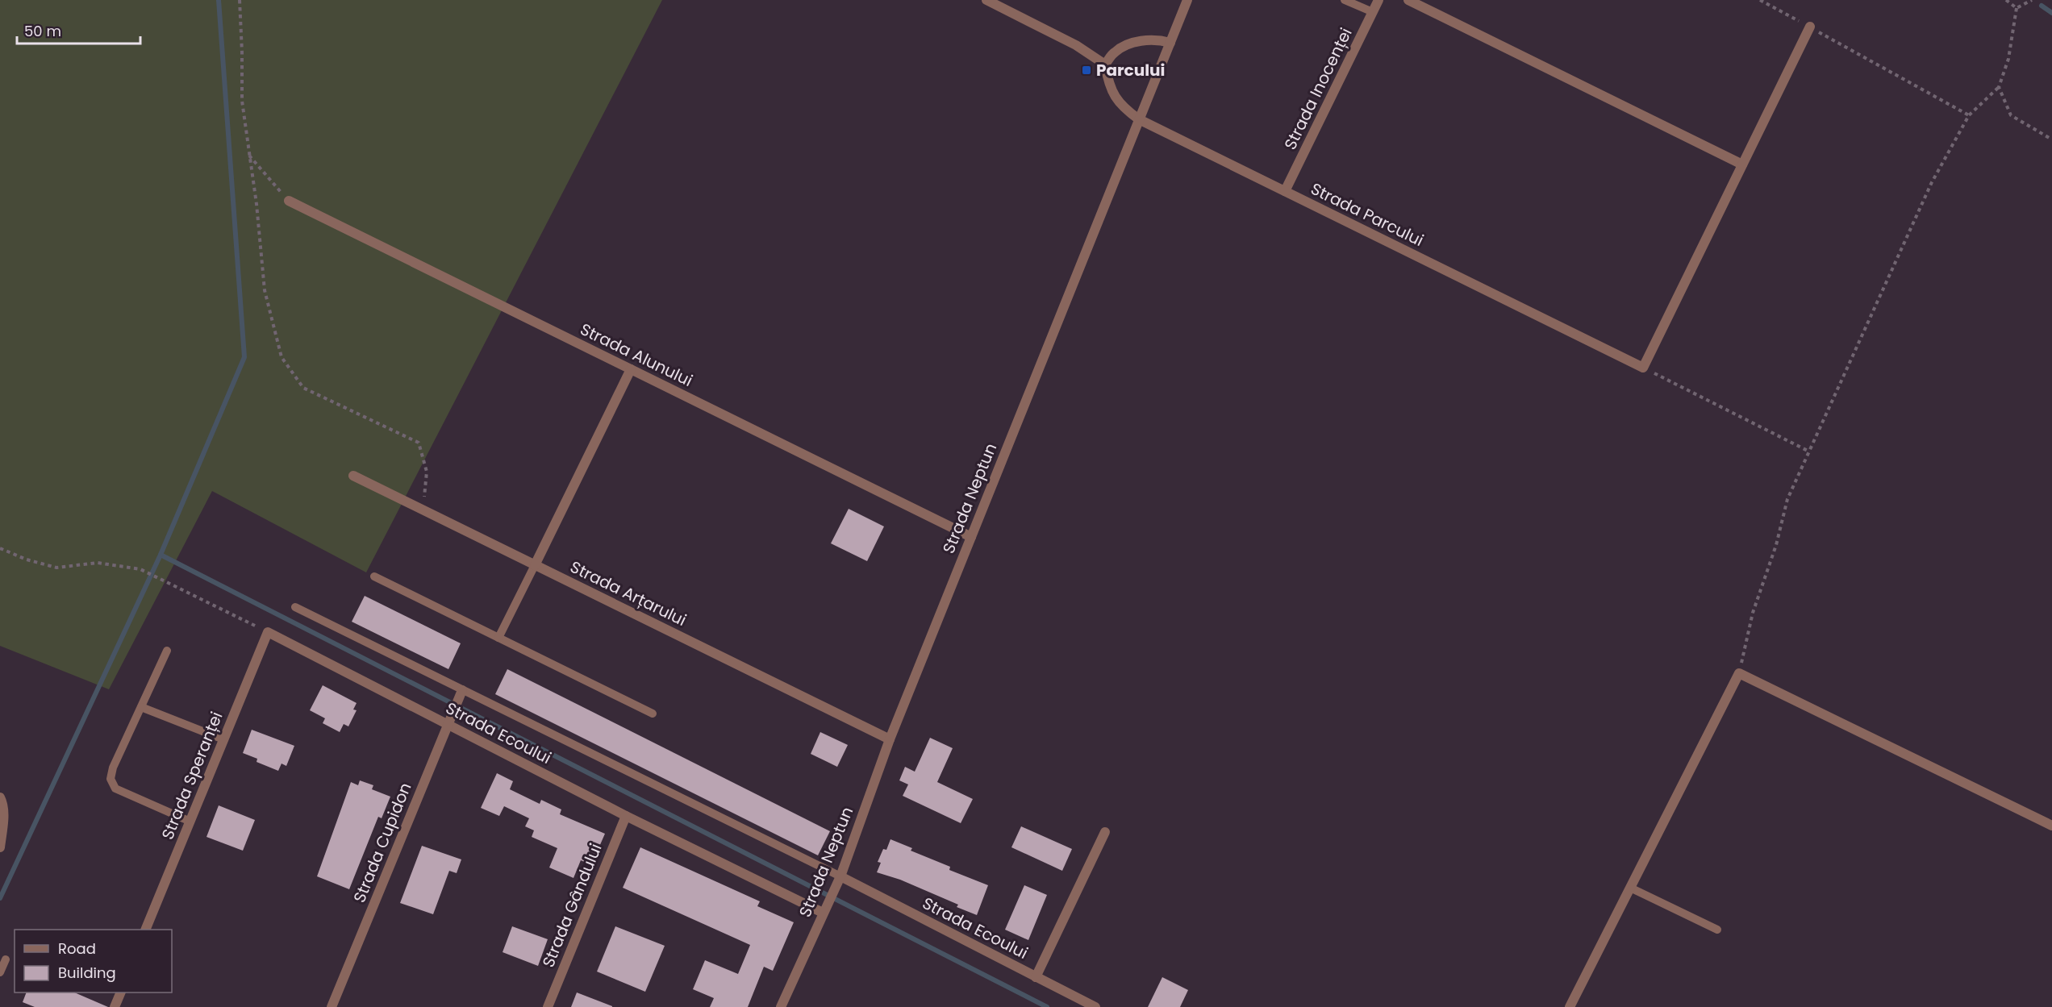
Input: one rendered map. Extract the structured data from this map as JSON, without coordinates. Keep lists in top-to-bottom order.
{
  "streets": {
    "street": [
      "Strada Inocenței",
      "Strada Parcului",
      "Strada Alunului",
      "Strada Neptun",
      "Strada Arțarului",
      "Strada Ecoului",
      "Strada Speranței",
      "Strada Cupidon",
      "Strada Gândului"
    ]
  },
  "crossings": [
    ["Strada Inocenței", "Strada Parcului"],
    ["Strada Parcului", "Strada Neptun"],
    ["Strada Alunului", "Strada Neptun"],
    ["Strada Neptun", "Strada Arțarului"],
    ["Strada Neptun", "Strada Ecoului"],
    ["Strada Ecoului", "Strada Speranței"],
    ["Strada Ecoului", "Strada Cupidon"],
    ["Strada Ecoului", "Strada Gândului"]
  ],
  "places": {
    "transit": ["Parcului"]
  },
  "legend": ["Road", "Building"],
  "scale_bar": "50 m"
}
